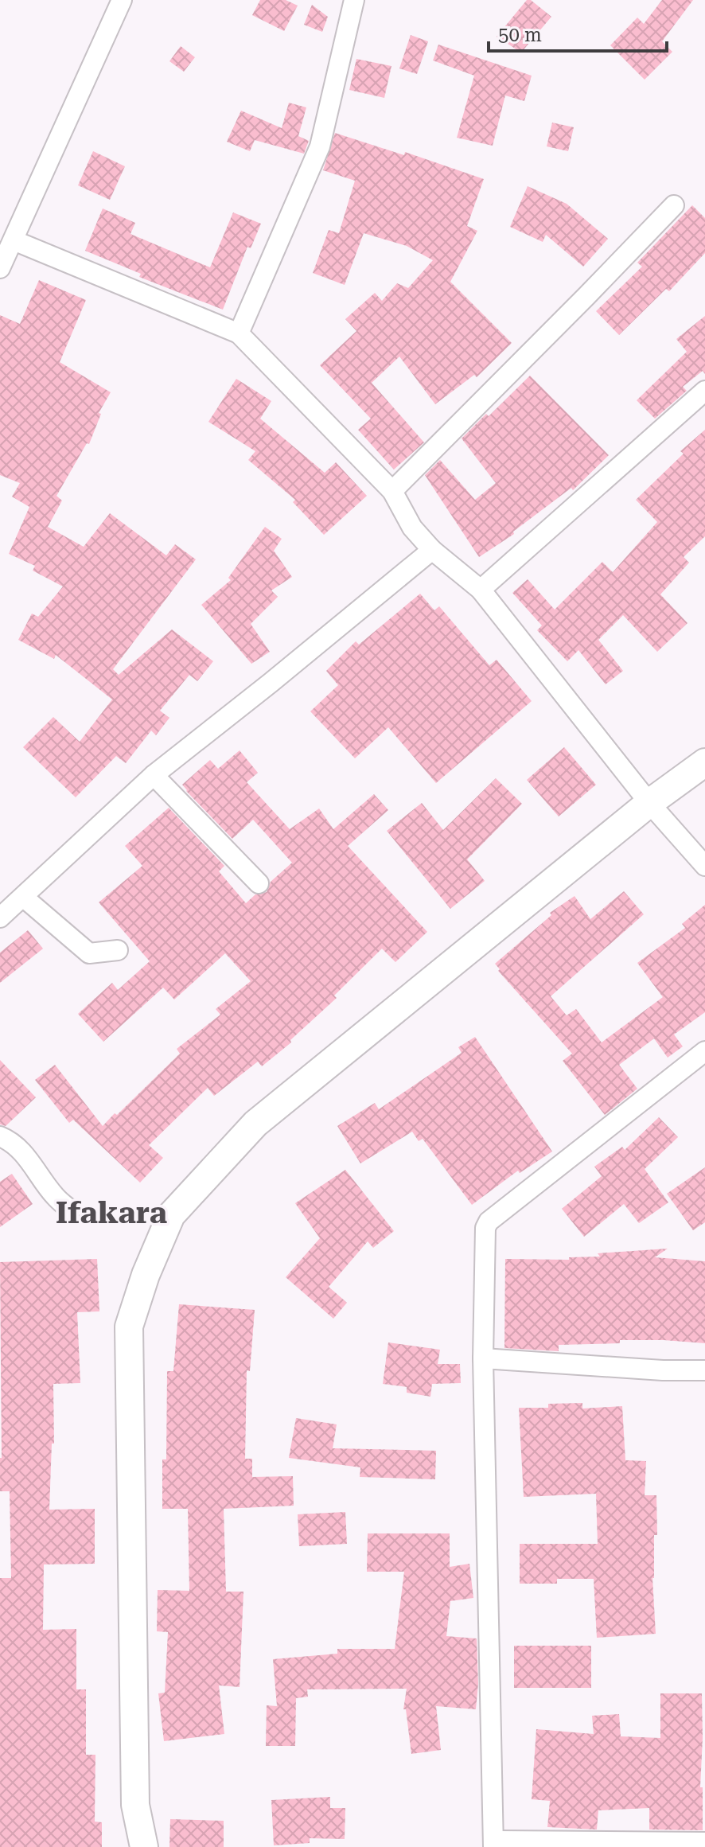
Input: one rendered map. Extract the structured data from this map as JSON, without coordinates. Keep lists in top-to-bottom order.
{
  "districts": ["Ifakara"],
  "scale_bar": "50 m"
}
